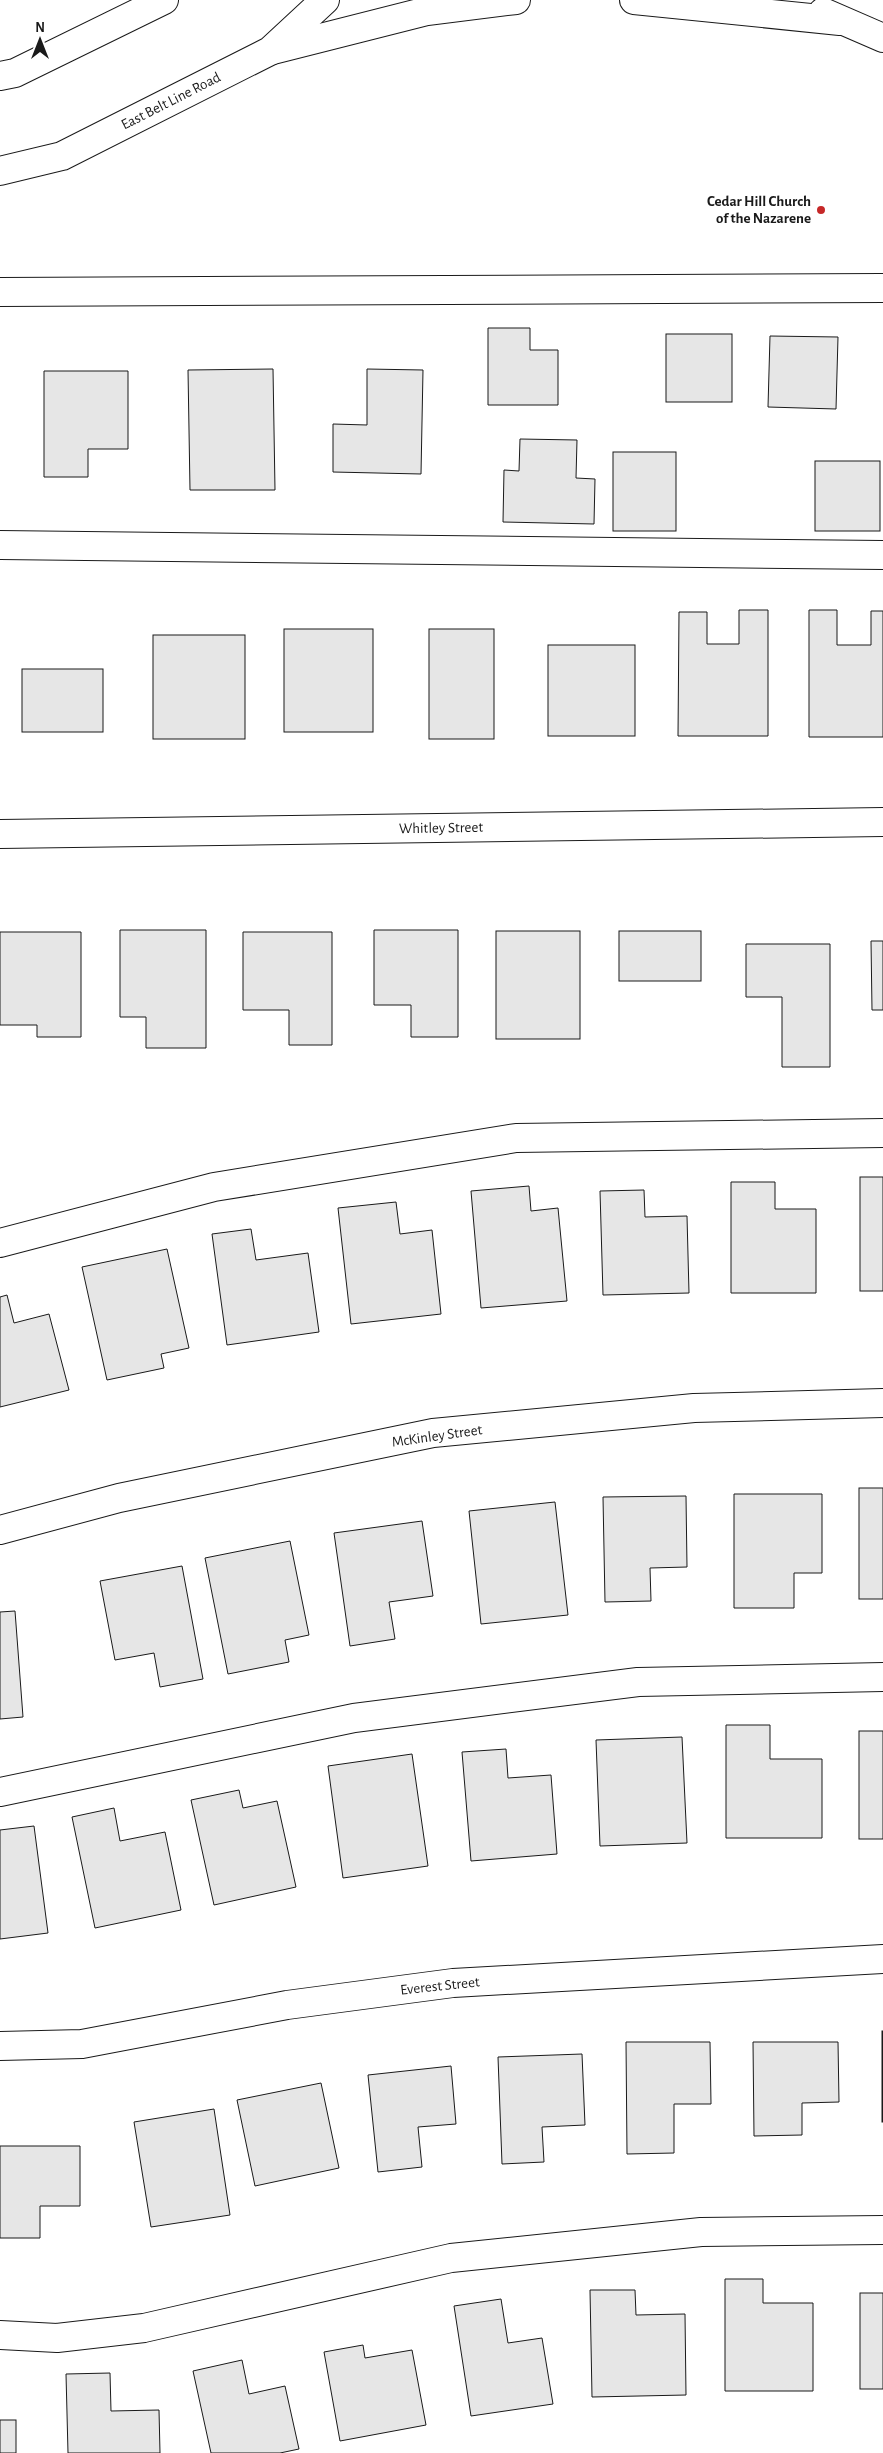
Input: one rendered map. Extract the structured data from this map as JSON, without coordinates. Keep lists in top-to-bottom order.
{
  "streets": {
    "street": [
      "East Belt Line Road",
      "Whitley Street",
      "McKinley Street",
      "Everest Street"
    ]
  },
  "places": ["Cedar Hill Church of the Nazarene"],
  "north": "top"
}
